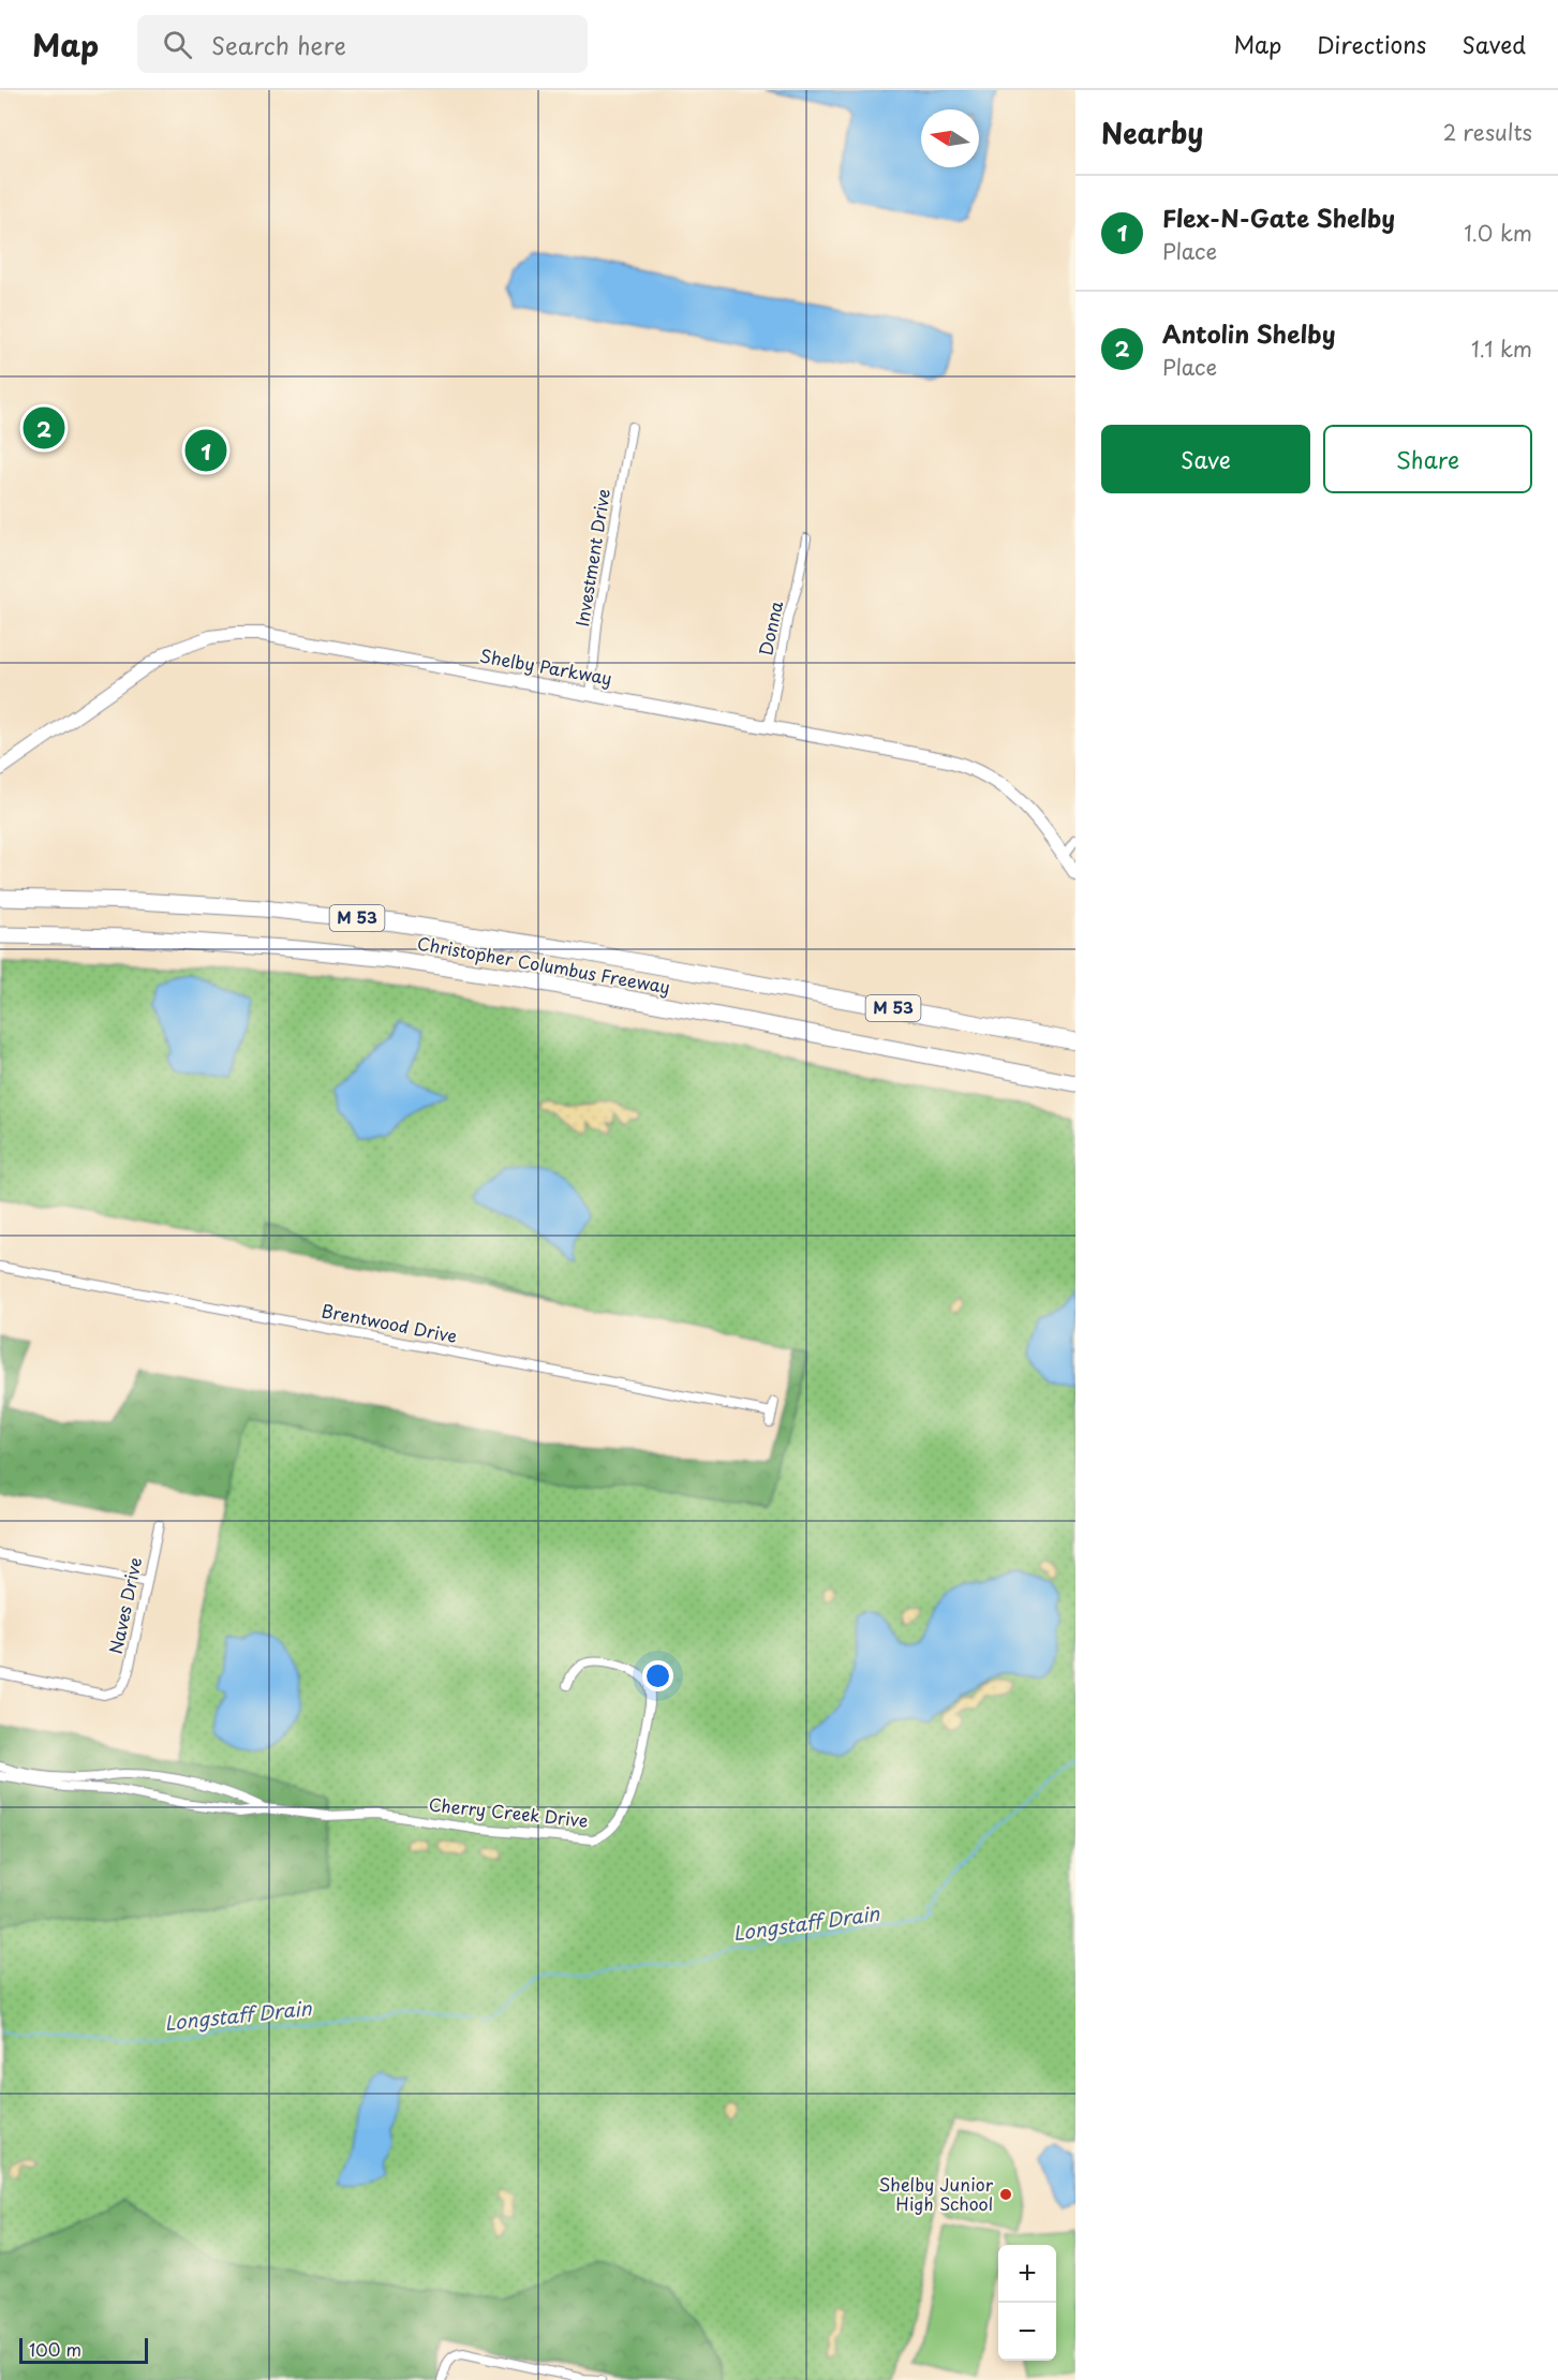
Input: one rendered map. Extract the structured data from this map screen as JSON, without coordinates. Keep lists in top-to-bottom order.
{
  "streets": {
    "highway": ["M 53", "Christopher Columbus Freeway"],
    "street": [
      "Investment Drive",
      "Donna",
      "Shelby Parkway",
      "Brentwood Drive",
      "Naves Drive",
      "Cherry Creek Drive"
    ]
  },
  "crossings": [
    ["Investment Drive", "Shelby Parkway"],
    ["Donna", "Shelby Parkway"]
  ],
  "water": ["Longstaff Drain"],
  "places": ["Shelby Junior High School"],
  "scale_bar": "100 m",
  "north": "left",
  "page": {
    "header": "Map",
    "search": "Search here",
    "nav": ["Map", "Directions", "Saved"],
    "heading": ["Nearby", "2 results"],
    "list": [
      {
        "mark": "1",
        "name": "Flex-N-Gate Shelby",
        "note": "Place",
        "value": "1.0 km"
      },
      {
        "mark": "2",
        "name": "Antolin Shelby",
        "note": "Place",
        "value": "1.1 km"
      }
    ],
    "pins": ["2", "1"],
    "buttons": ["Save", "Share"],
    "map_buttons": ["+", "−"],
    "scale": "100 m"
  }
}
